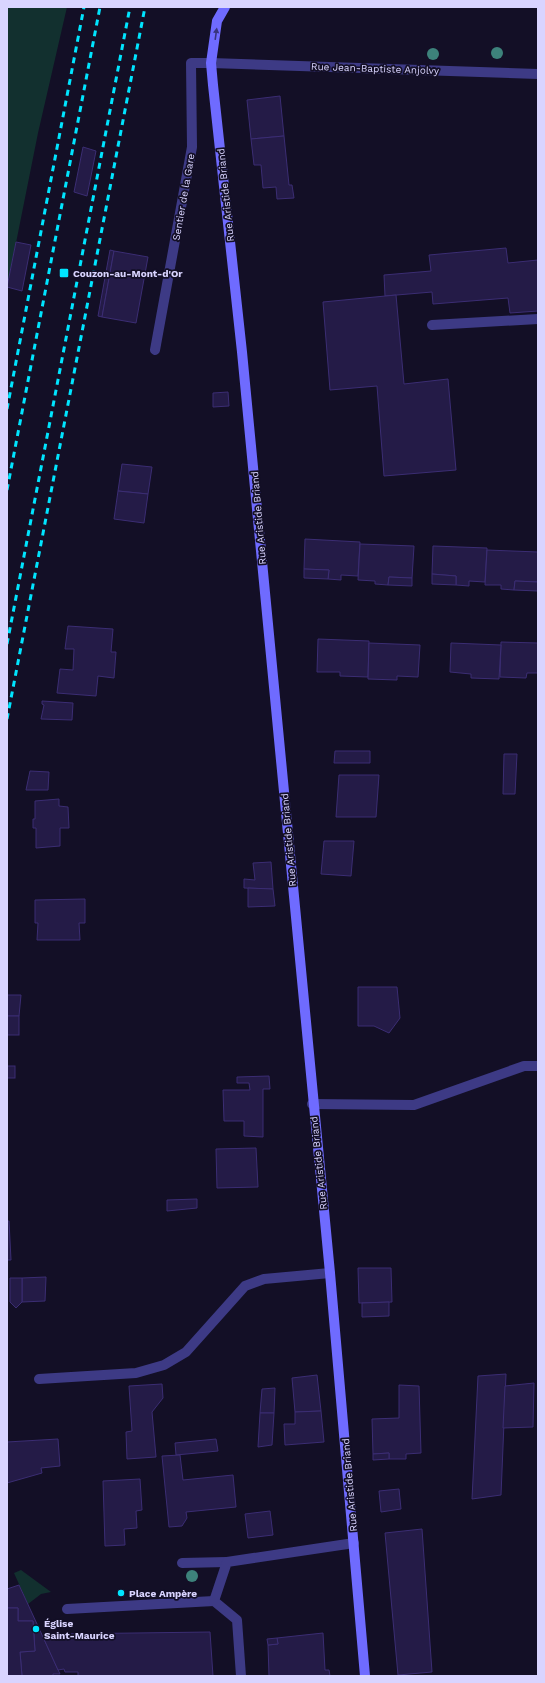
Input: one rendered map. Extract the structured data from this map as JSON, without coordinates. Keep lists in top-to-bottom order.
{
  "streets": {
    "street": ["Rue Jean-Baptiste Anjolvy", "Rue Aristide Briand", "Sentier de la Gare"]
  },
  "crossings": [
    ["Rue Jean-Baptiste Anjolvy", "Rue Aristide Briand"],
    ["Rue Jean-Baptiste Anjolvy", "Sentier de la Gare"],
    ["Rue Aristide Briand", "Sentier de la Gare"]
  ],
  "places": {
    "transit": ["Couzon-au-Mont-d'Or"],
    "other": ["Place Ampère", "Église Saint-Maurice"]
  }
}
